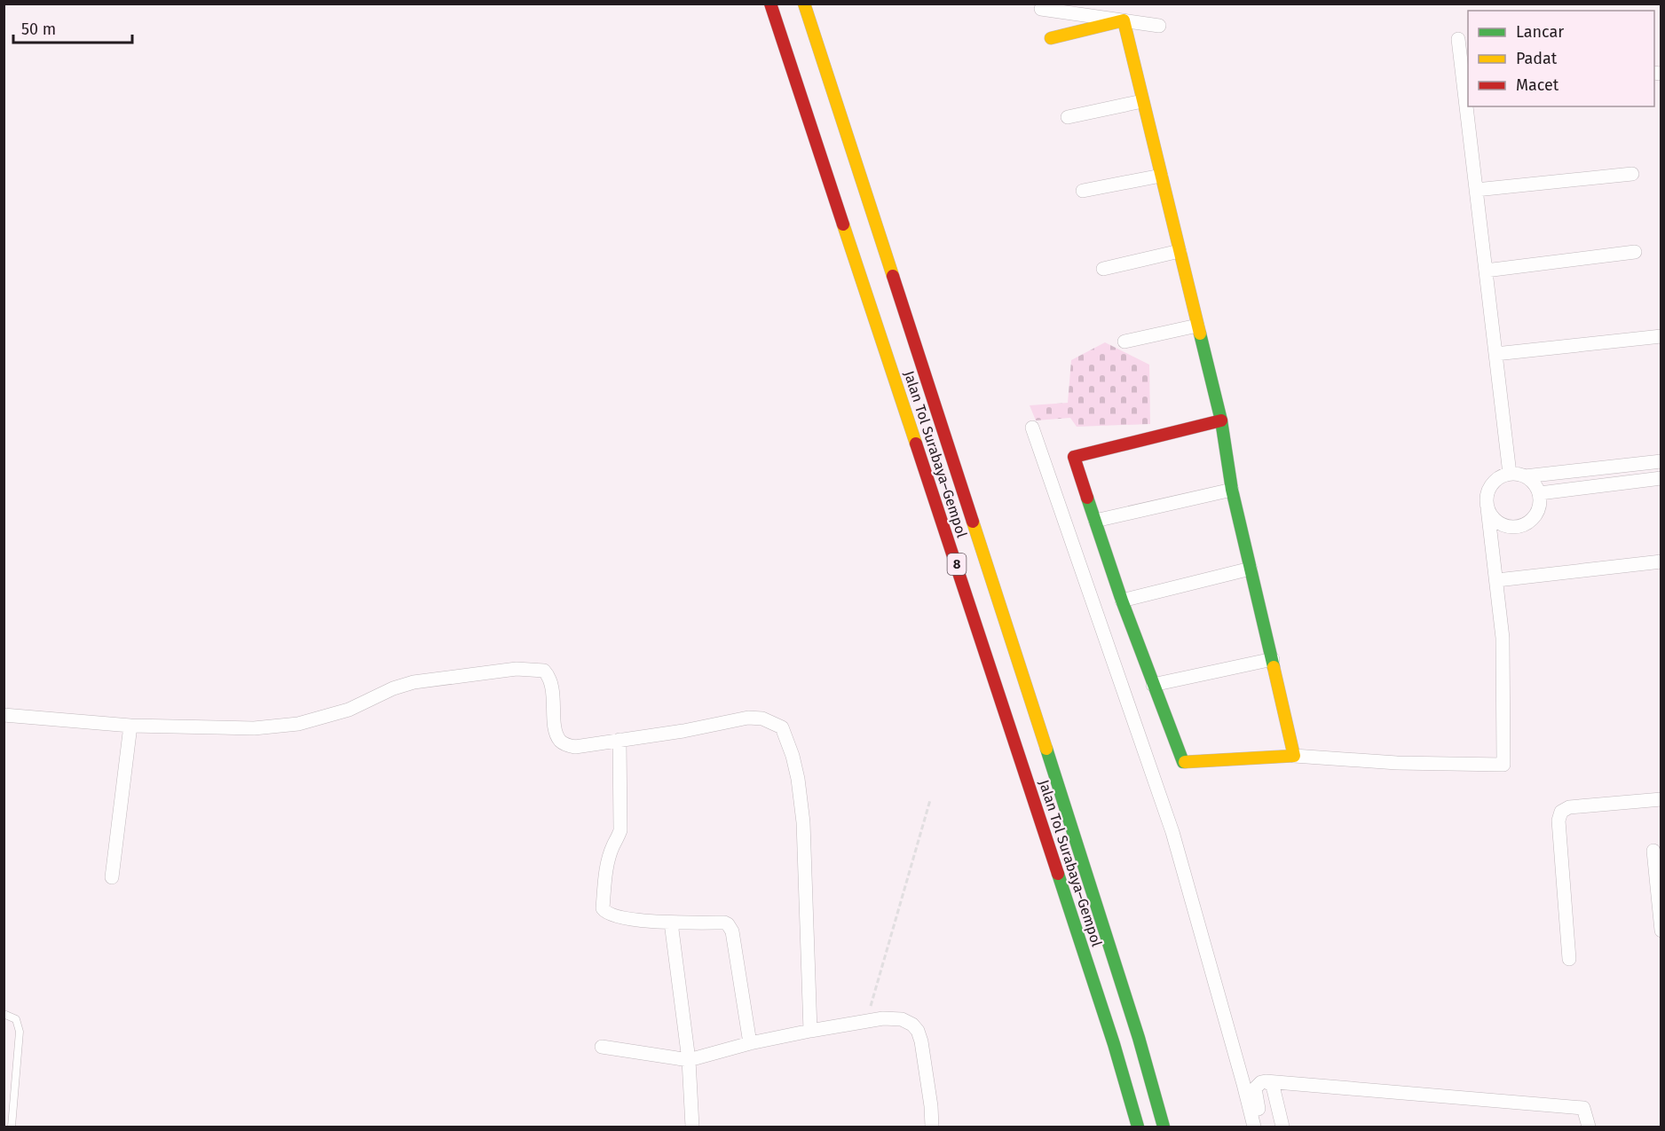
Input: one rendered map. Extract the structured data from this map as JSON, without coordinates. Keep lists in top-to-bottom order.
{
  "streets": {
    "main road": ["Jalan Tol Surabaya–Gempol", "8"]
  },
  "legend": ["Lancar", "Padat", "Macet"],
  "scale_bar": "50 m"
}
